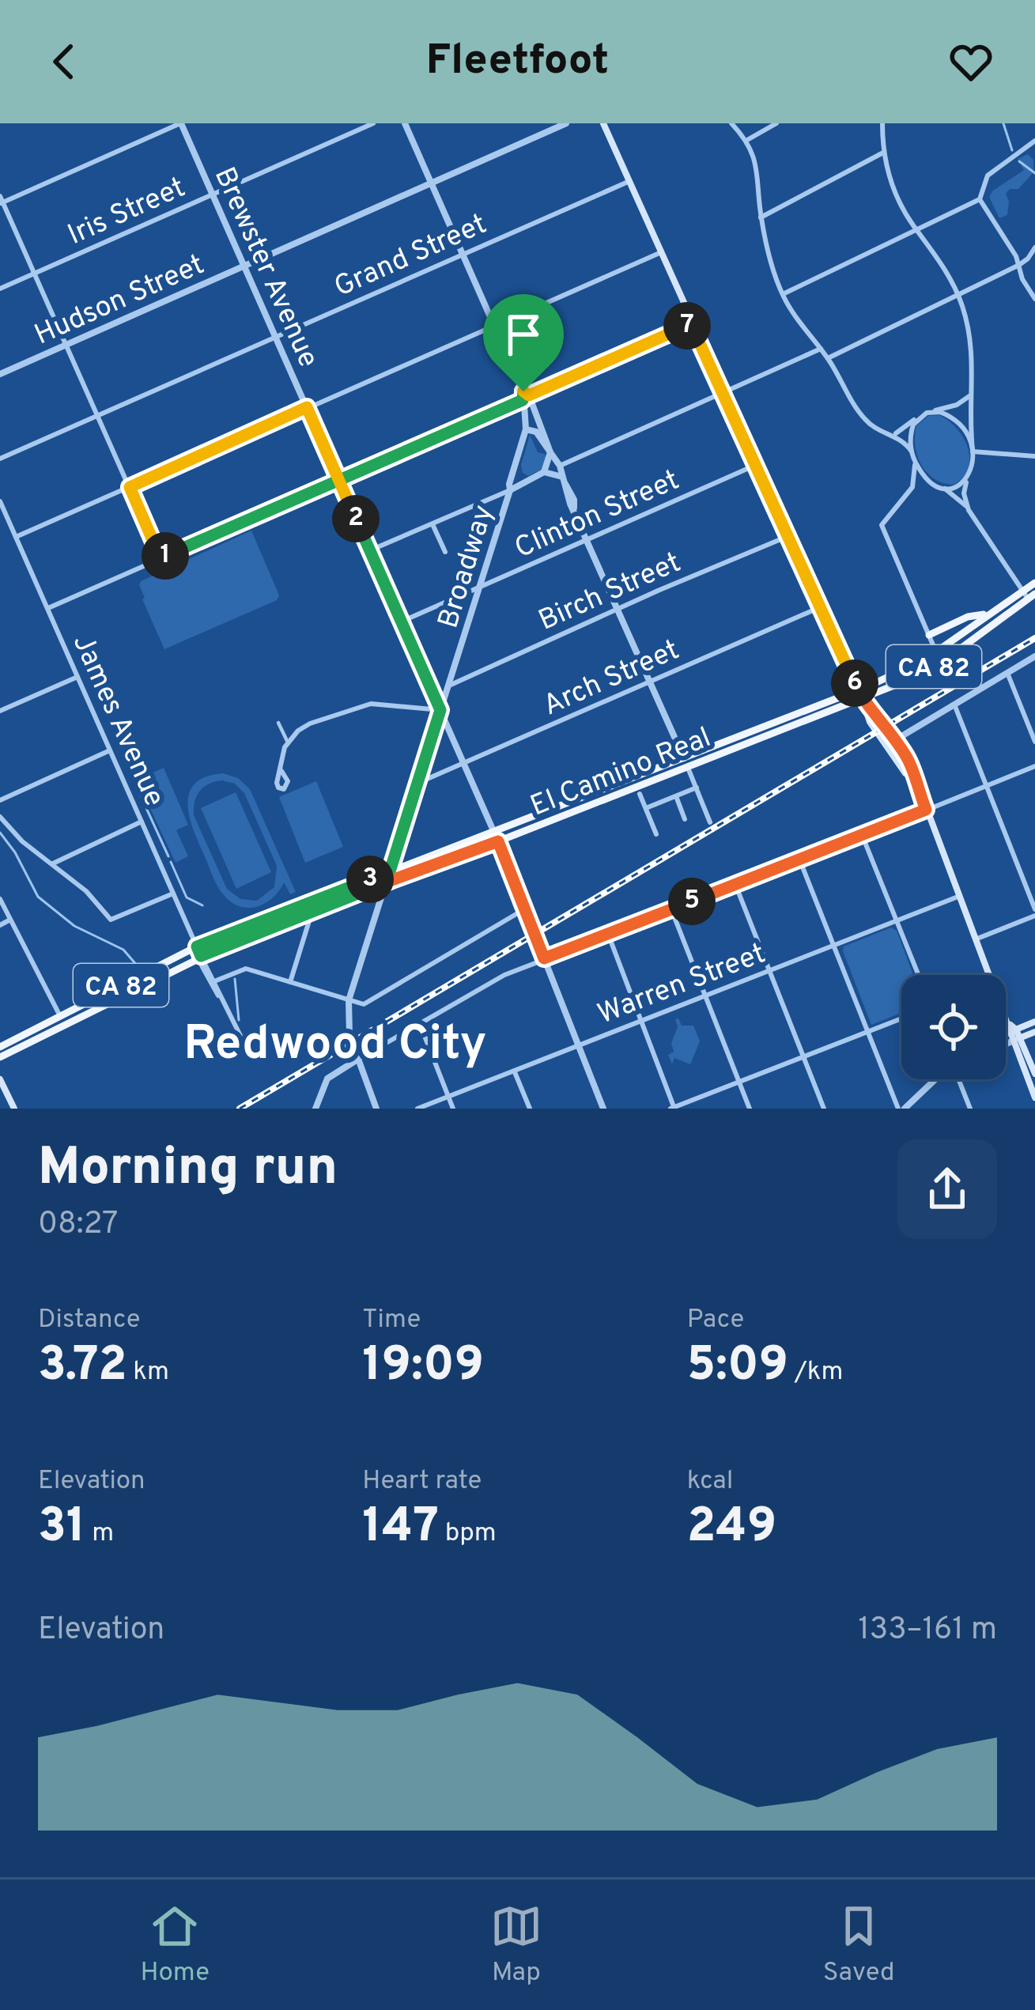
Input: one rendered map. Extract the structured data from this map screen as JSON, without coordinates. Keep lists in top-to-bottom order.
{
  "streets": {
    "main road": ["CA 82", "El Camino Real"],
    "street": [
      "Iris Street",
      "Grand Street",
      "Brewster Avenue",
      "Hudson Street",
      "Clinton Street",
      "Broadway",
      "Birch Street",
      "Arch Street",
      "James Avenue",
      "Warren Street"
    ]
  },
  "crossings": [
    ["Iris Street", "Brewster Avenue"],
    ["Grand Street", "Brewster Avenue"],
    ["Brewster Avenue", "Hudson Street"],
    ["Brewster Avenue", "Clinton Street"],
    ["Brewster Avenue", "Broadway"],
    ["Brewster Avenue", "Arch Street"],
    ["Brewster Avenue", "El Camino Real"],
    ["Brewster Avenue", "Warren Street"],
    ["Clinton Street", "Broadway"],
    ["Broadway", "Birch Street"],
    ["Broadway", "Arch Street"],
    ["Broadway", "El Camino Real"],
    ["James Avenue", "El Camino Real"]
  ],
  "districts": ["Redwood City"],
  "page": {
    "header": "Fleetfoot",
    "pins": [
      "7",
      "2",
      "1",
      "6",
      "3",
      "5"
    ],
    "heading": ["Morning run", "08:27"],
    "stats": [
      ["Distance", "3.72 km"],
      ["Time", "19:09"],
      ["Pace", "5:09 /km"],
      ["Elevation", "31 m"],
      ["Heart rate", "147 bpm"],
      ["kcal", "249"]
    ],
    "chart": ["Elevation", "133–161 m"],
    "tabs": ["Home", "Map", "Saved"]
  }
}
